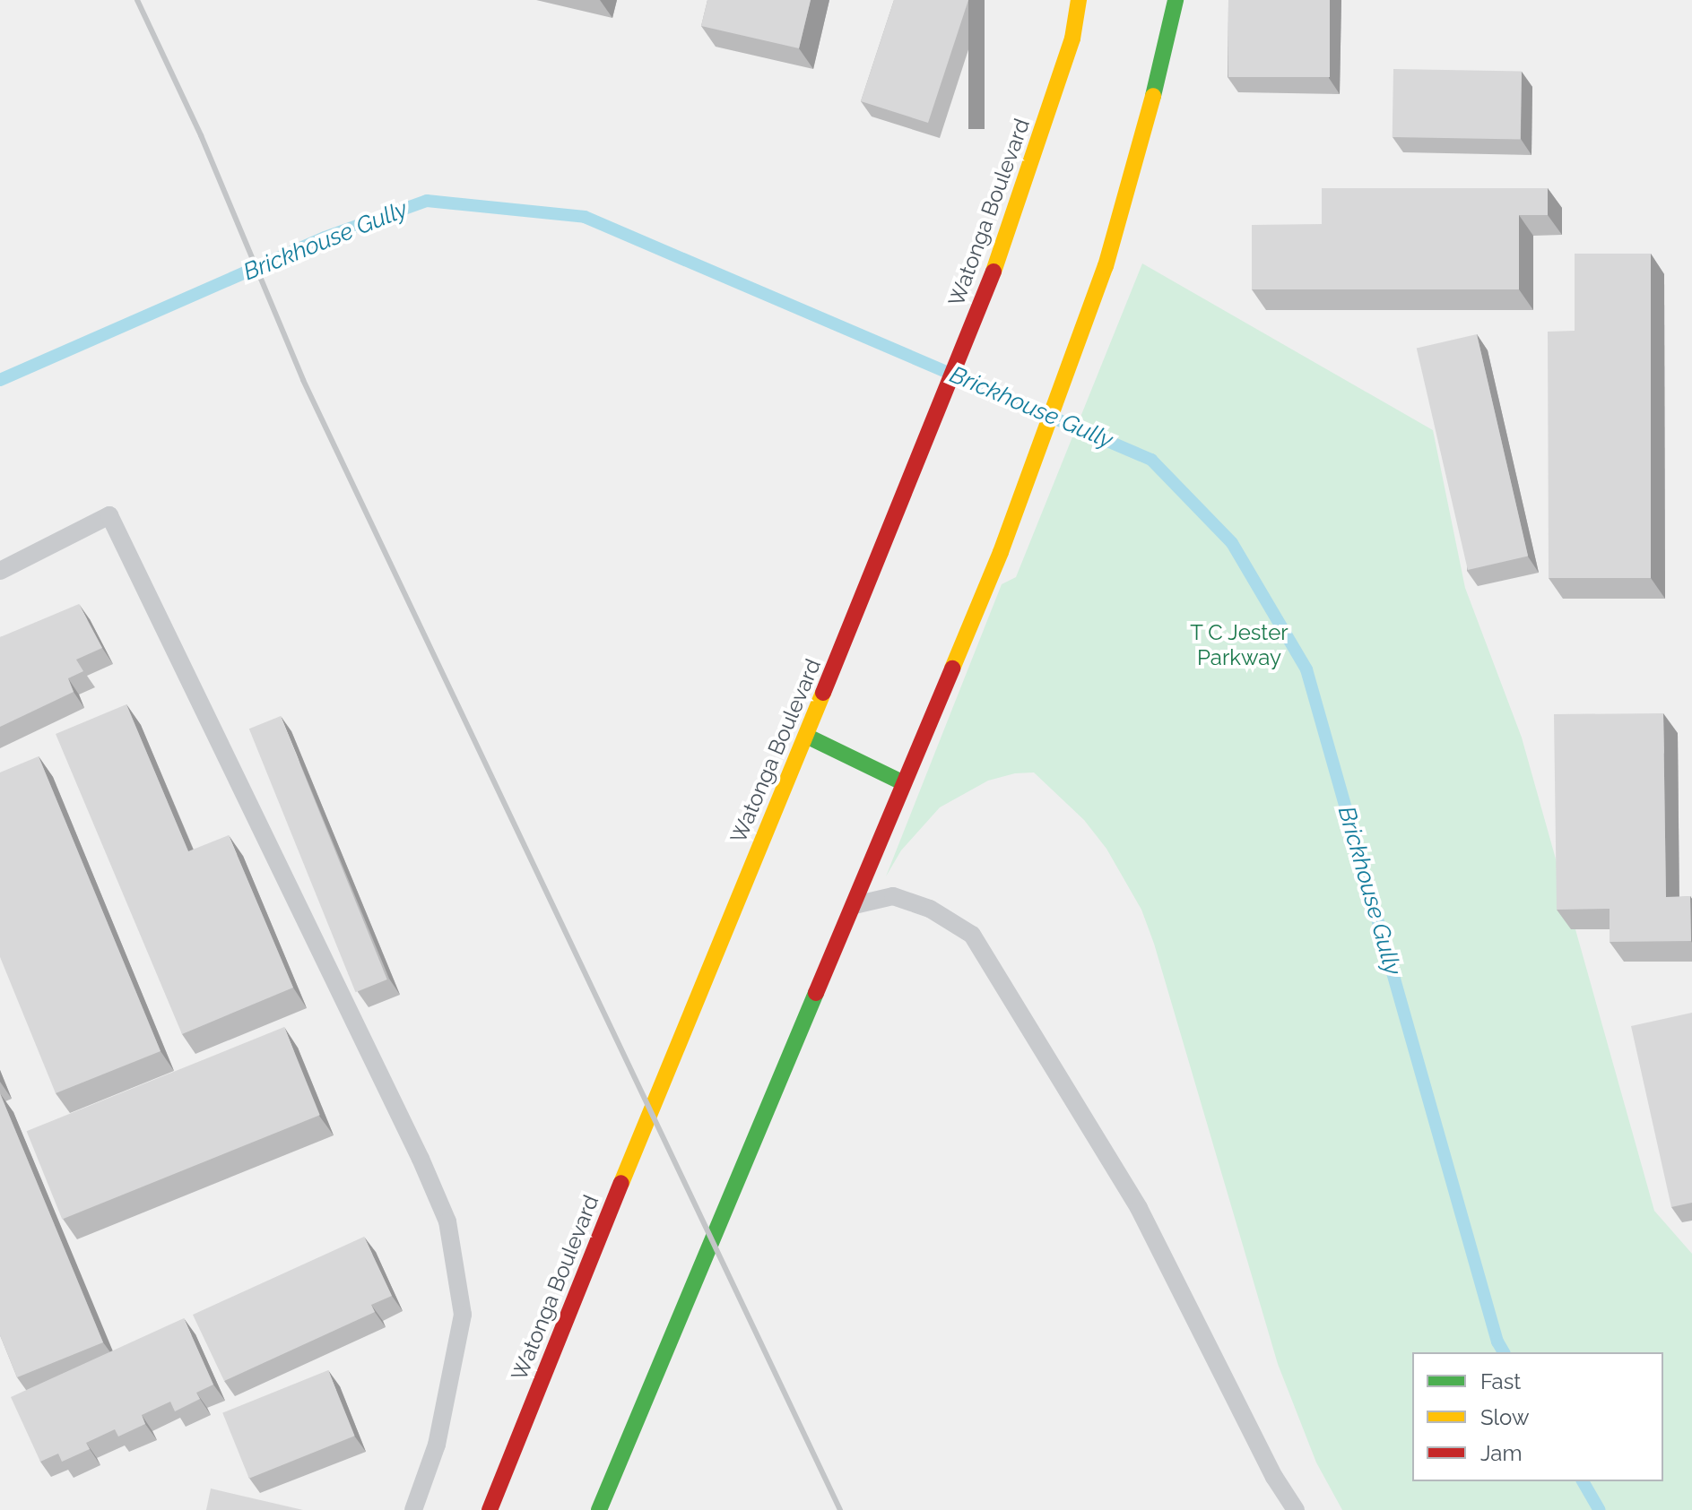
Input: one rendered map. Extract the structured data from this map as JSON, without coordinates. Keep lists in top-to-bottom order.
{
  "streets": {
    "main road": ["Watonga Boulevard"]
  },
  "water": ["Brickhouse Gully"],
  "parks": ["T C Jester Parkway"],
  "legend": ["Fast", "Slow", "Jam"]
}
